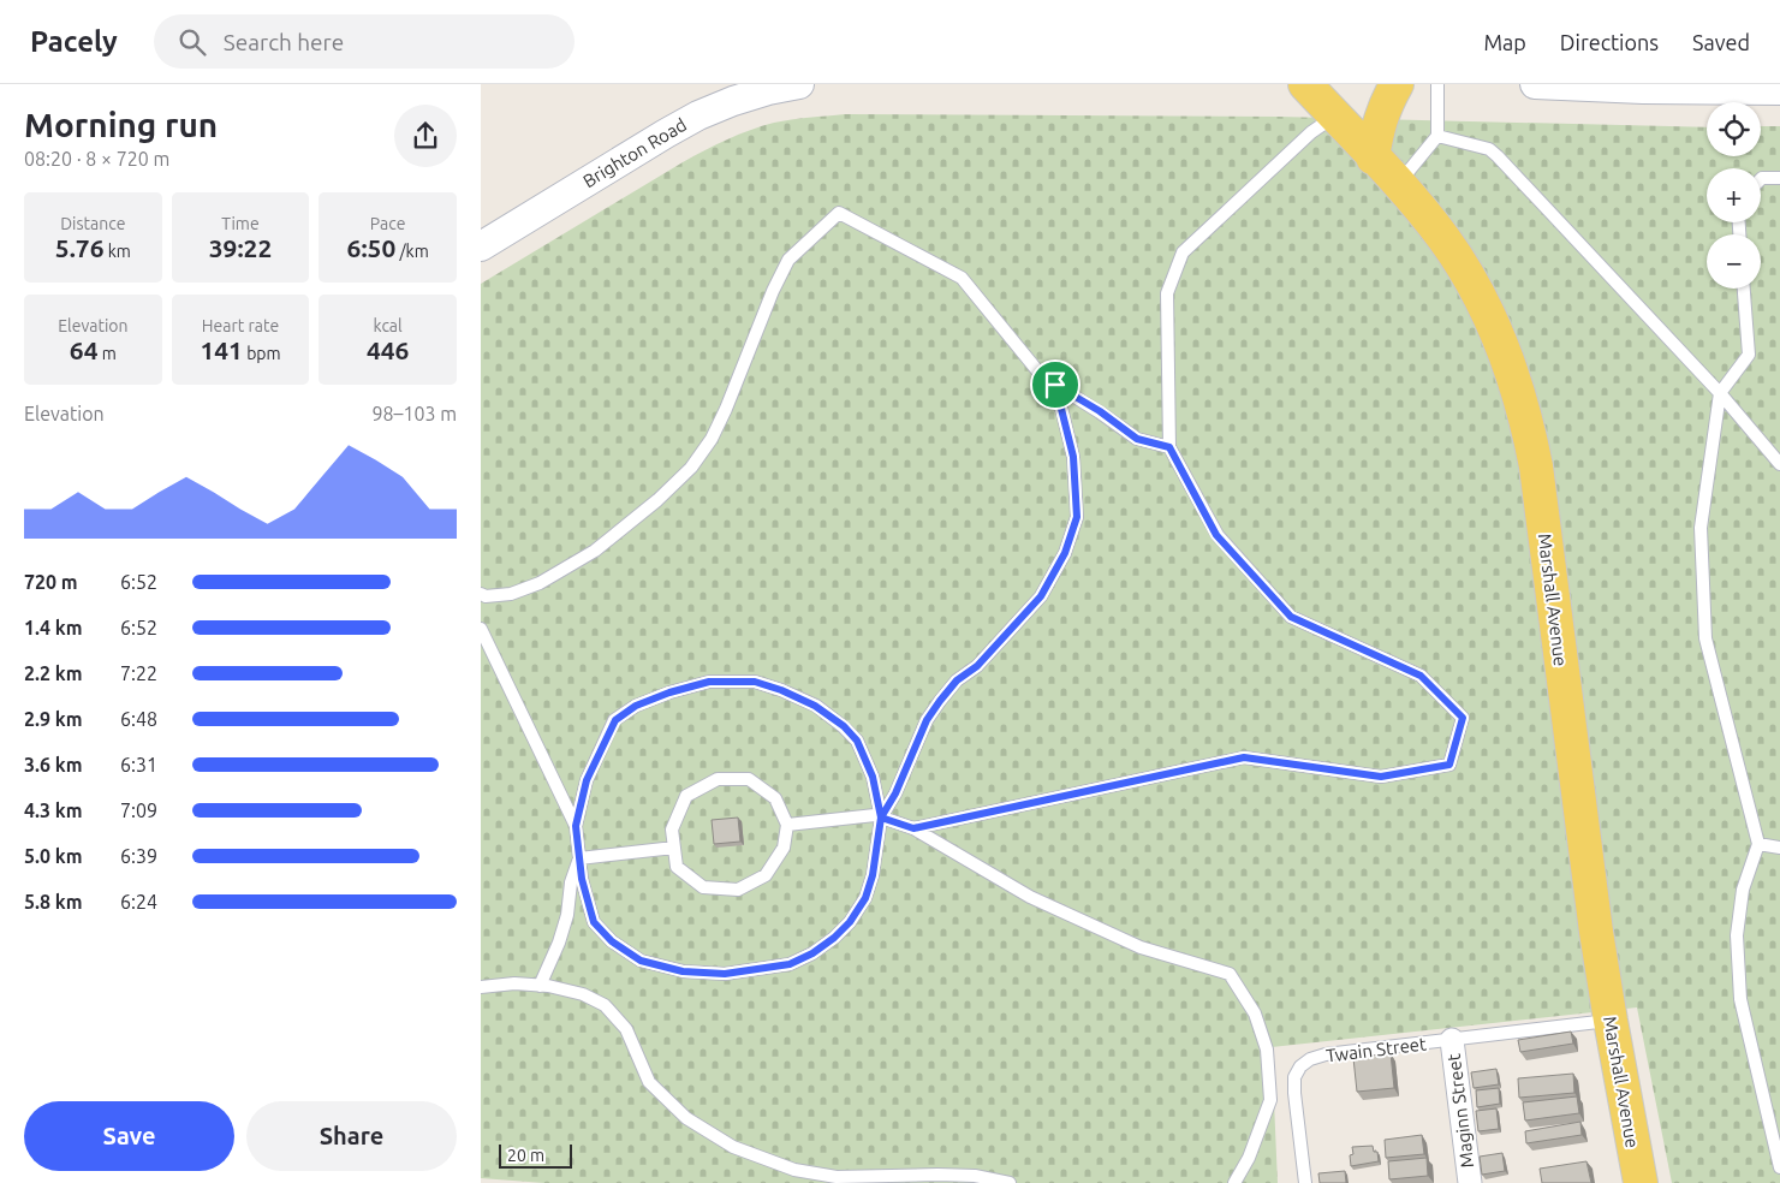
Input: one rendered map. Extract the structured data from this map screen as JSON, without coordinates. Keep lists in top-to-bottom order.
{
  "streets": {
    "main road": ["Marshall Avenue"],
    "street": ["Brighton Road", "Maginn Street"],
    "lane": ["Twain Street"]
  },
  "crossings": [
    ["Marshall Avenue", "Twain Street"],
    ["Twain Street", "Maginn Street"]
  ],
  "scale_bar": "20 m",
  "page": {
    "header": "Pacely",
    "search": "Search here",
    "nav": ["Map", "Directions", "Saved"],
    "heading": ["Morning run", "08:20 · 8 × 720 m"],
    "map_buttons": ["+", "−"],
    "stats": [
      ["Distance", "5.76 km"],
      ["Time", "39:22"],
      ["Pace", "6:50 /km"],
      ["Elevation", "64 m"],
      ["Heart rate", "141 bpm"],
      ["kcal", "446"]
    ],
    "chart": ["Elevation", "98–103 m"],
    "list": [
      {
        "name": "720 m",
        "note": "6:52"
      },
      {
        "name": "1.4 km",
        "note": "6:52"
      },
      {
        "name": "2.2 km",
        "note": "7:22"
      },
      {
        "name": "2.9 km",
        "note": "6:48"
      },
      {
        "name": "3.6 km",
        "note": "6:31"
      },
      {
        "name": "4.3 km",
        "note": "7:09"
      },
      {
        "name": "5.0 km",
        "note": "6:39"
      },
      {
        "name": "5.8 km",
        "note": "6:24"
      }
    ],
    "buttons": ["Save", "Share"],
    "scale": "20 m"
  }
}
